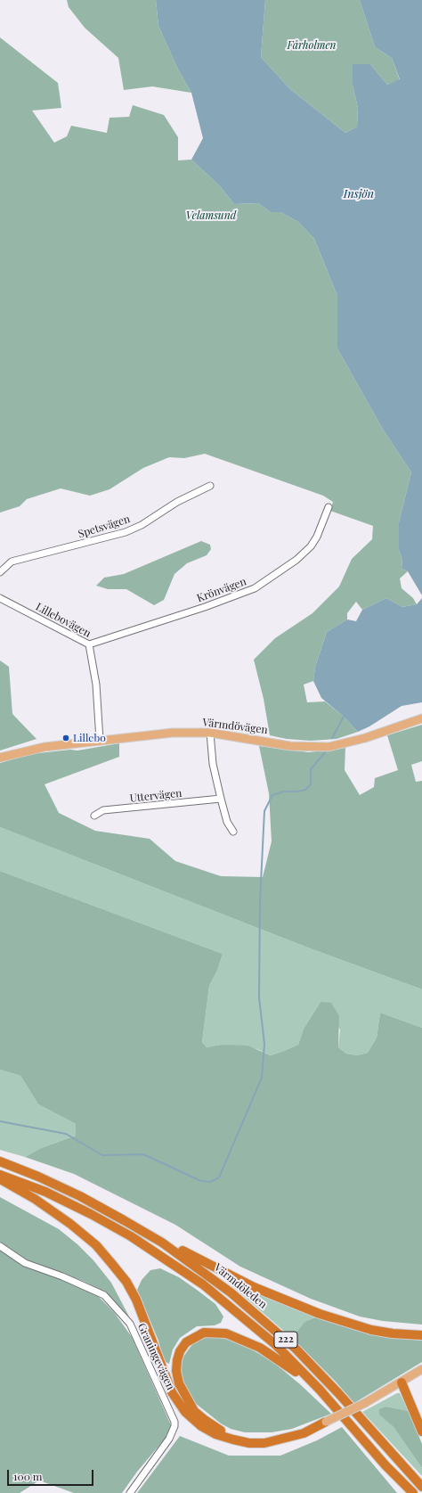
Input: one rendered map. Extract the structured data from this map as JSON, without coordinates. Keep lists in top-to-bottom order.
{
  "streets": {
    "highway": ["Värmdöleden", "222"],
    "main road": ["Värmdövägen"],
    "street": [
      "Spetsvägen",
      "Krönvägen",
      "Lillebovägen",
      "Uttervägen",
      "Graningevägen"
    ]
  },
  "crossings": [
    ["Krönvägen", "Lillebovägen"],
    ["Lillebovägen", "Värmdövägen"]
  ],
  "water": ["Insjön"],
  "parks": ["Fårholmen", "Velamsund"],
  "places": ["Lillebo"],
  "scale_bar": "100 m"
}
